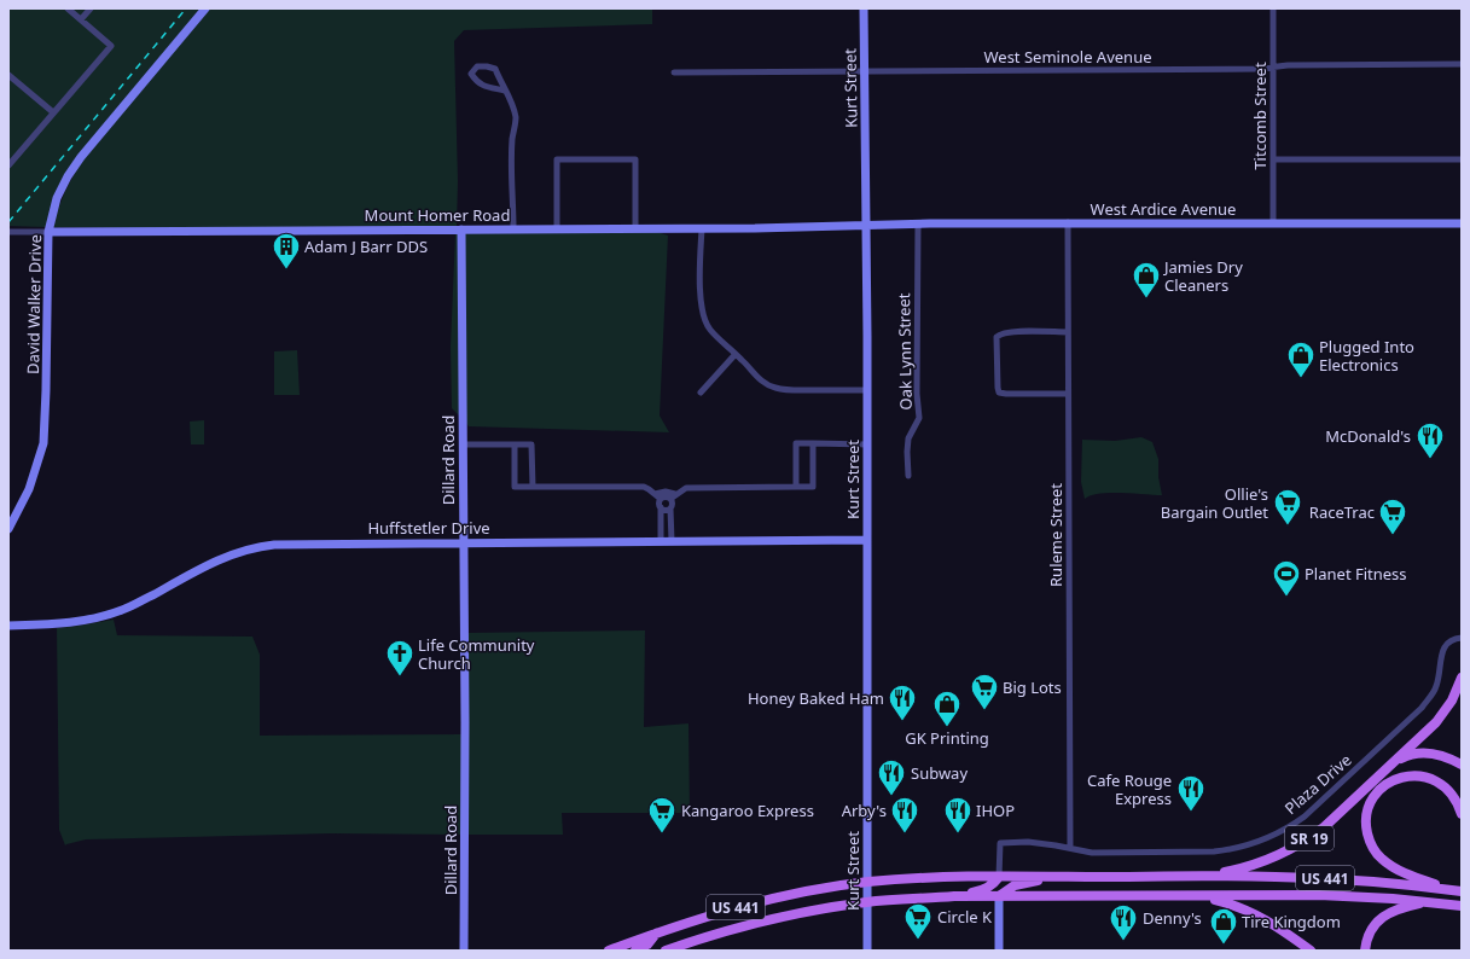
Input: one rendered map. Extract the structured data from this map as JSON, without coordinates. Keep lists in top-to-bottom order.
{
  "streets": {
    "main road": ["SR 19", "US 441"],
    "street": [
      "West Seminole Avenue",
      "Kurt Street",
      "Titcomb Street",
      "West Ardice Avenue",
      "Mount Homer Road",
      "David Walker Drive",
      "Oak Lynn Street",
      "Dillard Road",
      "Huffstetler Drive",
      "Ruleme Street",
      "Plaza Drive"
    ]
  },
  "crossings": [
    ["West Seminole Avenue", "Kurt Street"],
    ["West Seminole Avenue", "Titcomb Street"],
    ["Kurt Street", "West Ardice Avenue"],
    ["Kurt Street", "Mount Homer Road"],
    ["Kurt Street", "Huffstetler Drive"],
    ["Kurt Street", "US 441"],
    ["Titcomb Street", "West Ardice Avenue"],
    ["West Ardice Avenue", "Mount Homer Road"],
    ["West Ardice Avenue", "Oak Lynn Street"],
    ["West Ardice Avenue", "Ruleme Street"],
    ["Mount Homer Road", "David Walker Drive"],
    ["Mount Homer Road", "Dillard Road"],
    ["Dillard Road", "Huffstetler Drive"],
    ["Ruleme Street", "Plaza Drive"],
    ["SR 19", "US 441"]
  ],
  "places": {
    "building": ["Adam J Barr DDS"],
    "shop": [
      "Jamies Dry Cleaners",
      "Plugged Into Electronics",
      "GK Printing",
      "Tire Kingdom"
    ],
    "restaurant": [
      "McDonald's",
      "Honey Baked Ham",
      "Subway",
      "Cafe Rouge Express",
      "Arby's",
      "IHOP",
      "Denny's"
    ],
    "supermarket": [
      "Ollie's Bargain Outlet",
      "RaceTrac",
      "Big Lots",
      "Kangaroo Express",
      "Circle K"
    ],
    "sports": ["Planet Fitness"],
    "church": ["Life Community Church"]
  }
}
